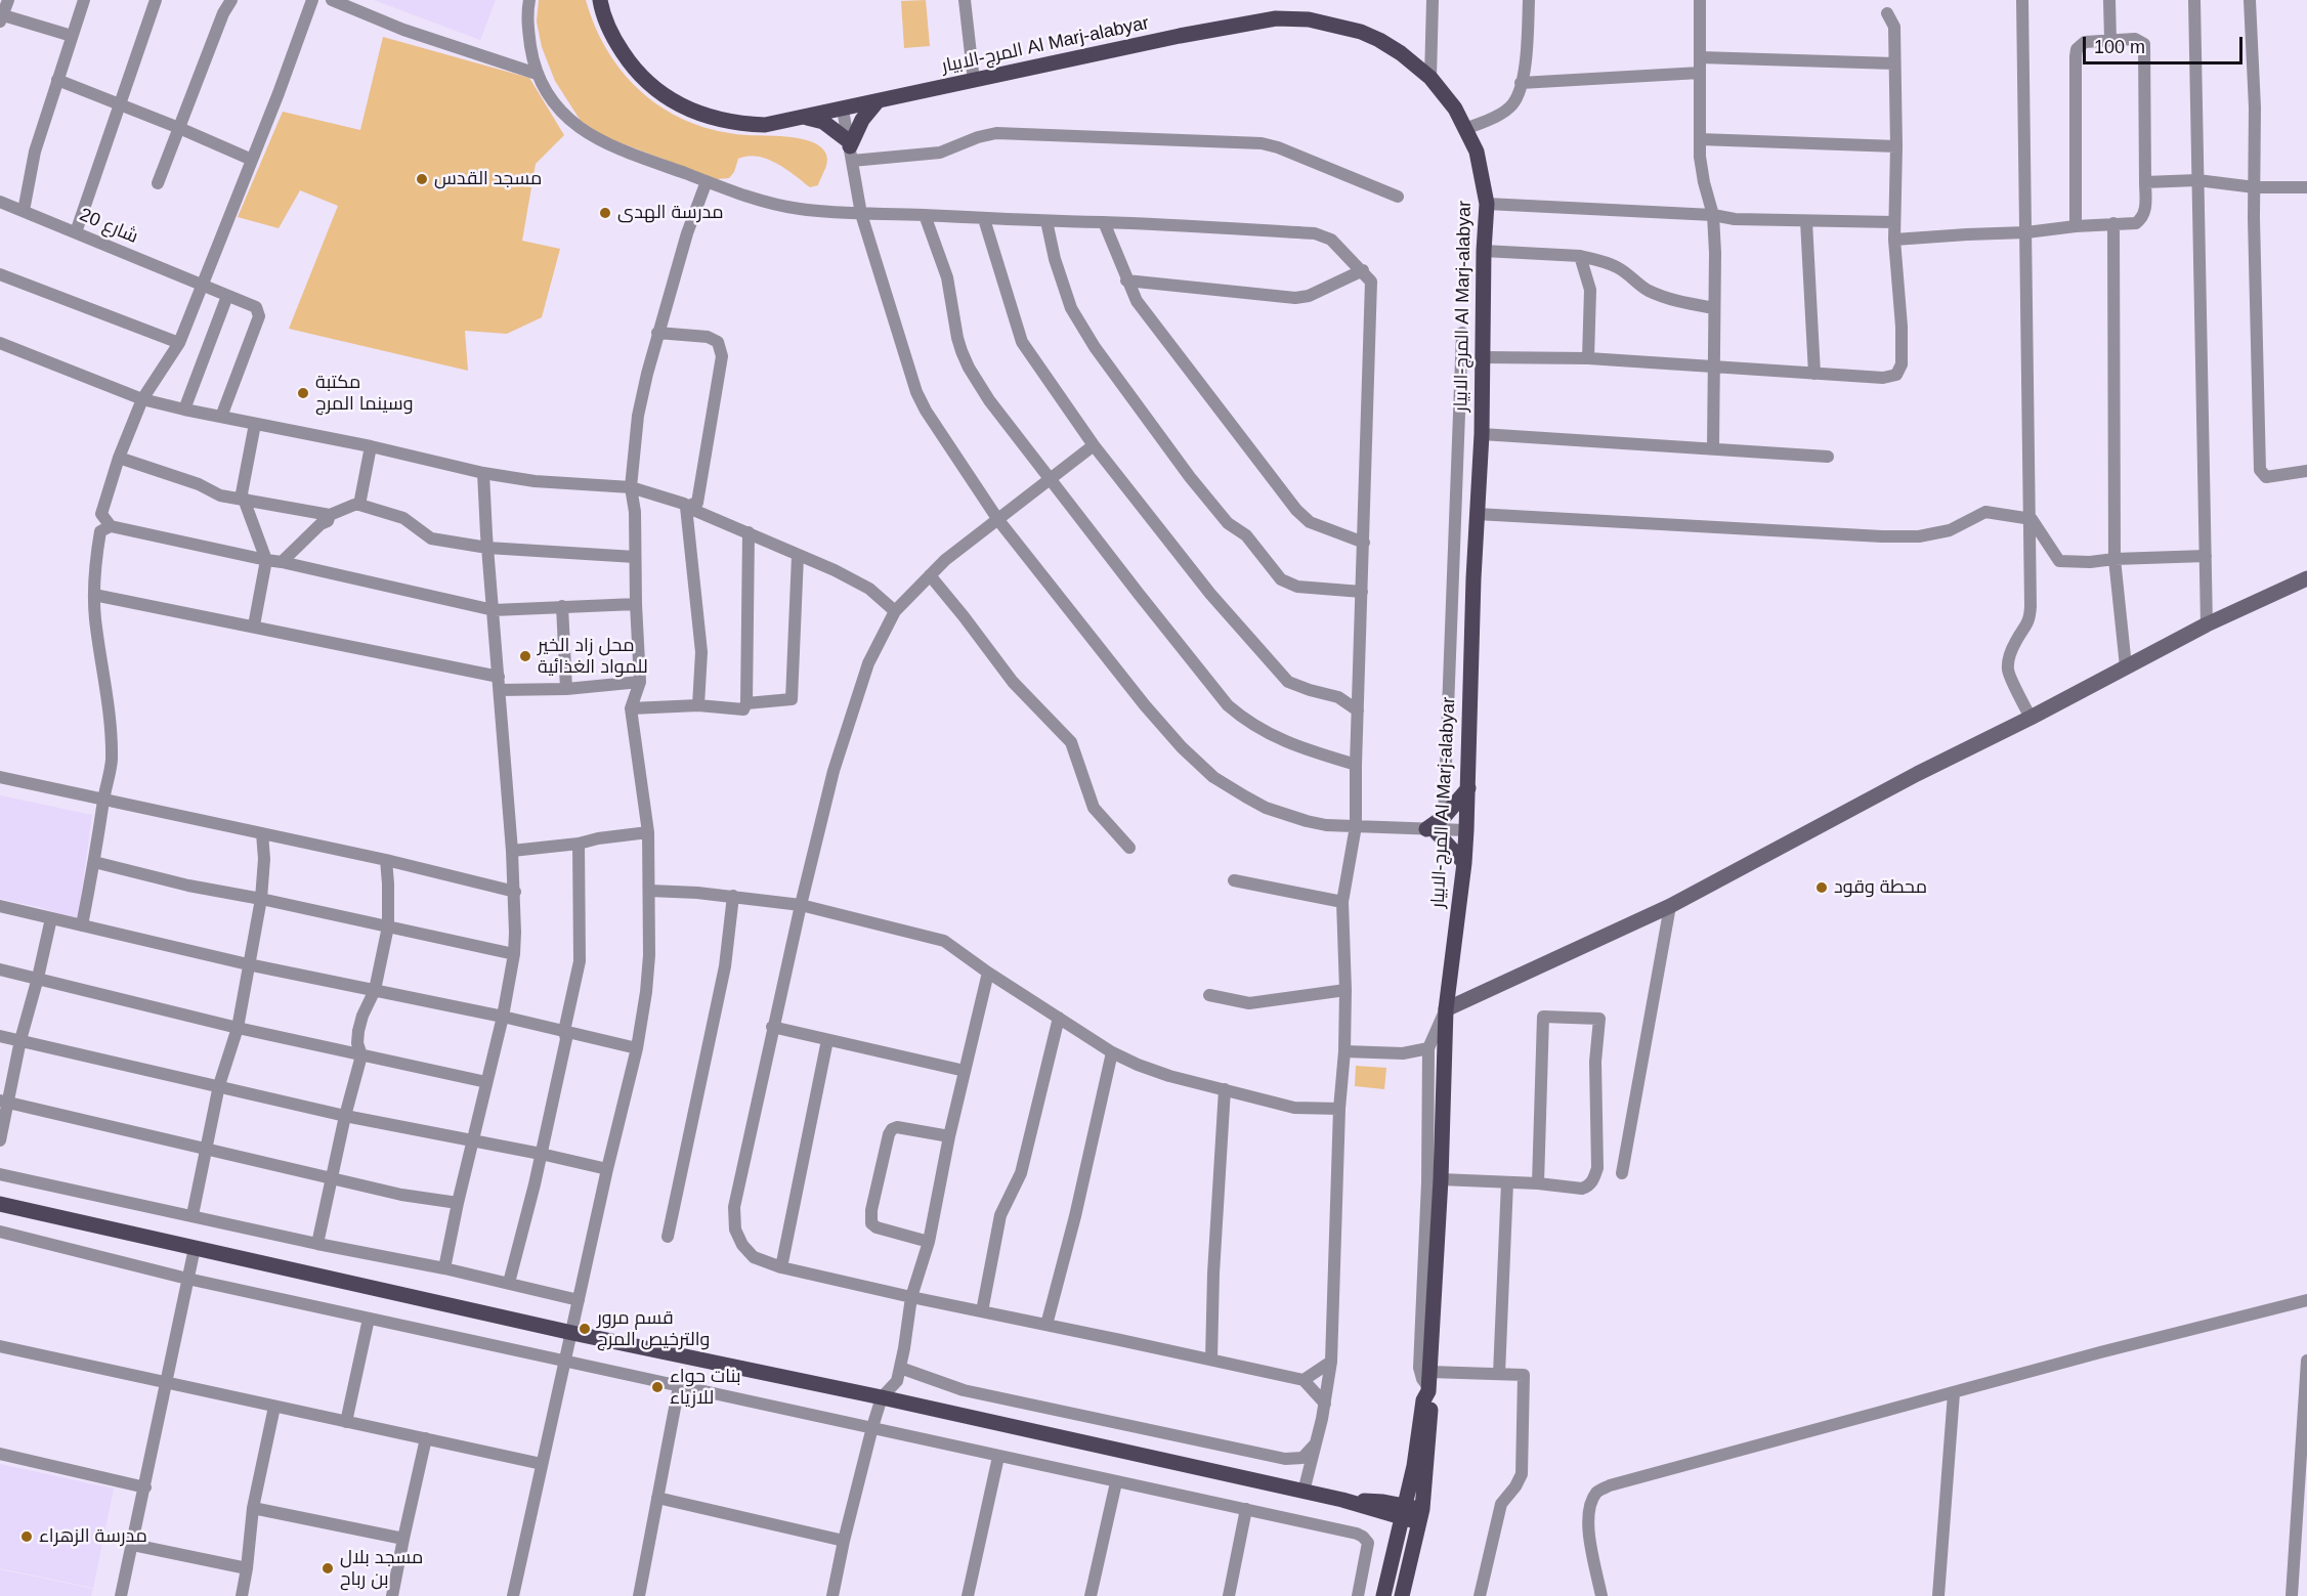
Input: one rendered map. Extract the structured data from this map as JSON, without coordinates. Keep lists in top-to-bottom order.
{
  "streets": {
    "main road": ["المرج-الابيار Al Marj-alabyar"],
    "street": ["شارع 20"]
  },
  "places": [
    "مسجد القدس",
    "مدرسة الهدى",
    "مكتبة وسينما المرج",
    "محل زاد الخير للمواد الغذائية",
    "محطة وقود",
    "قسم مرور والترخيص المرج",
    "بنات حواء للازياء",
    "مدرسة الزهراء",
    "مسجد بلال بن رباح"
  ],
  "scale_bar": "100 m"
}
